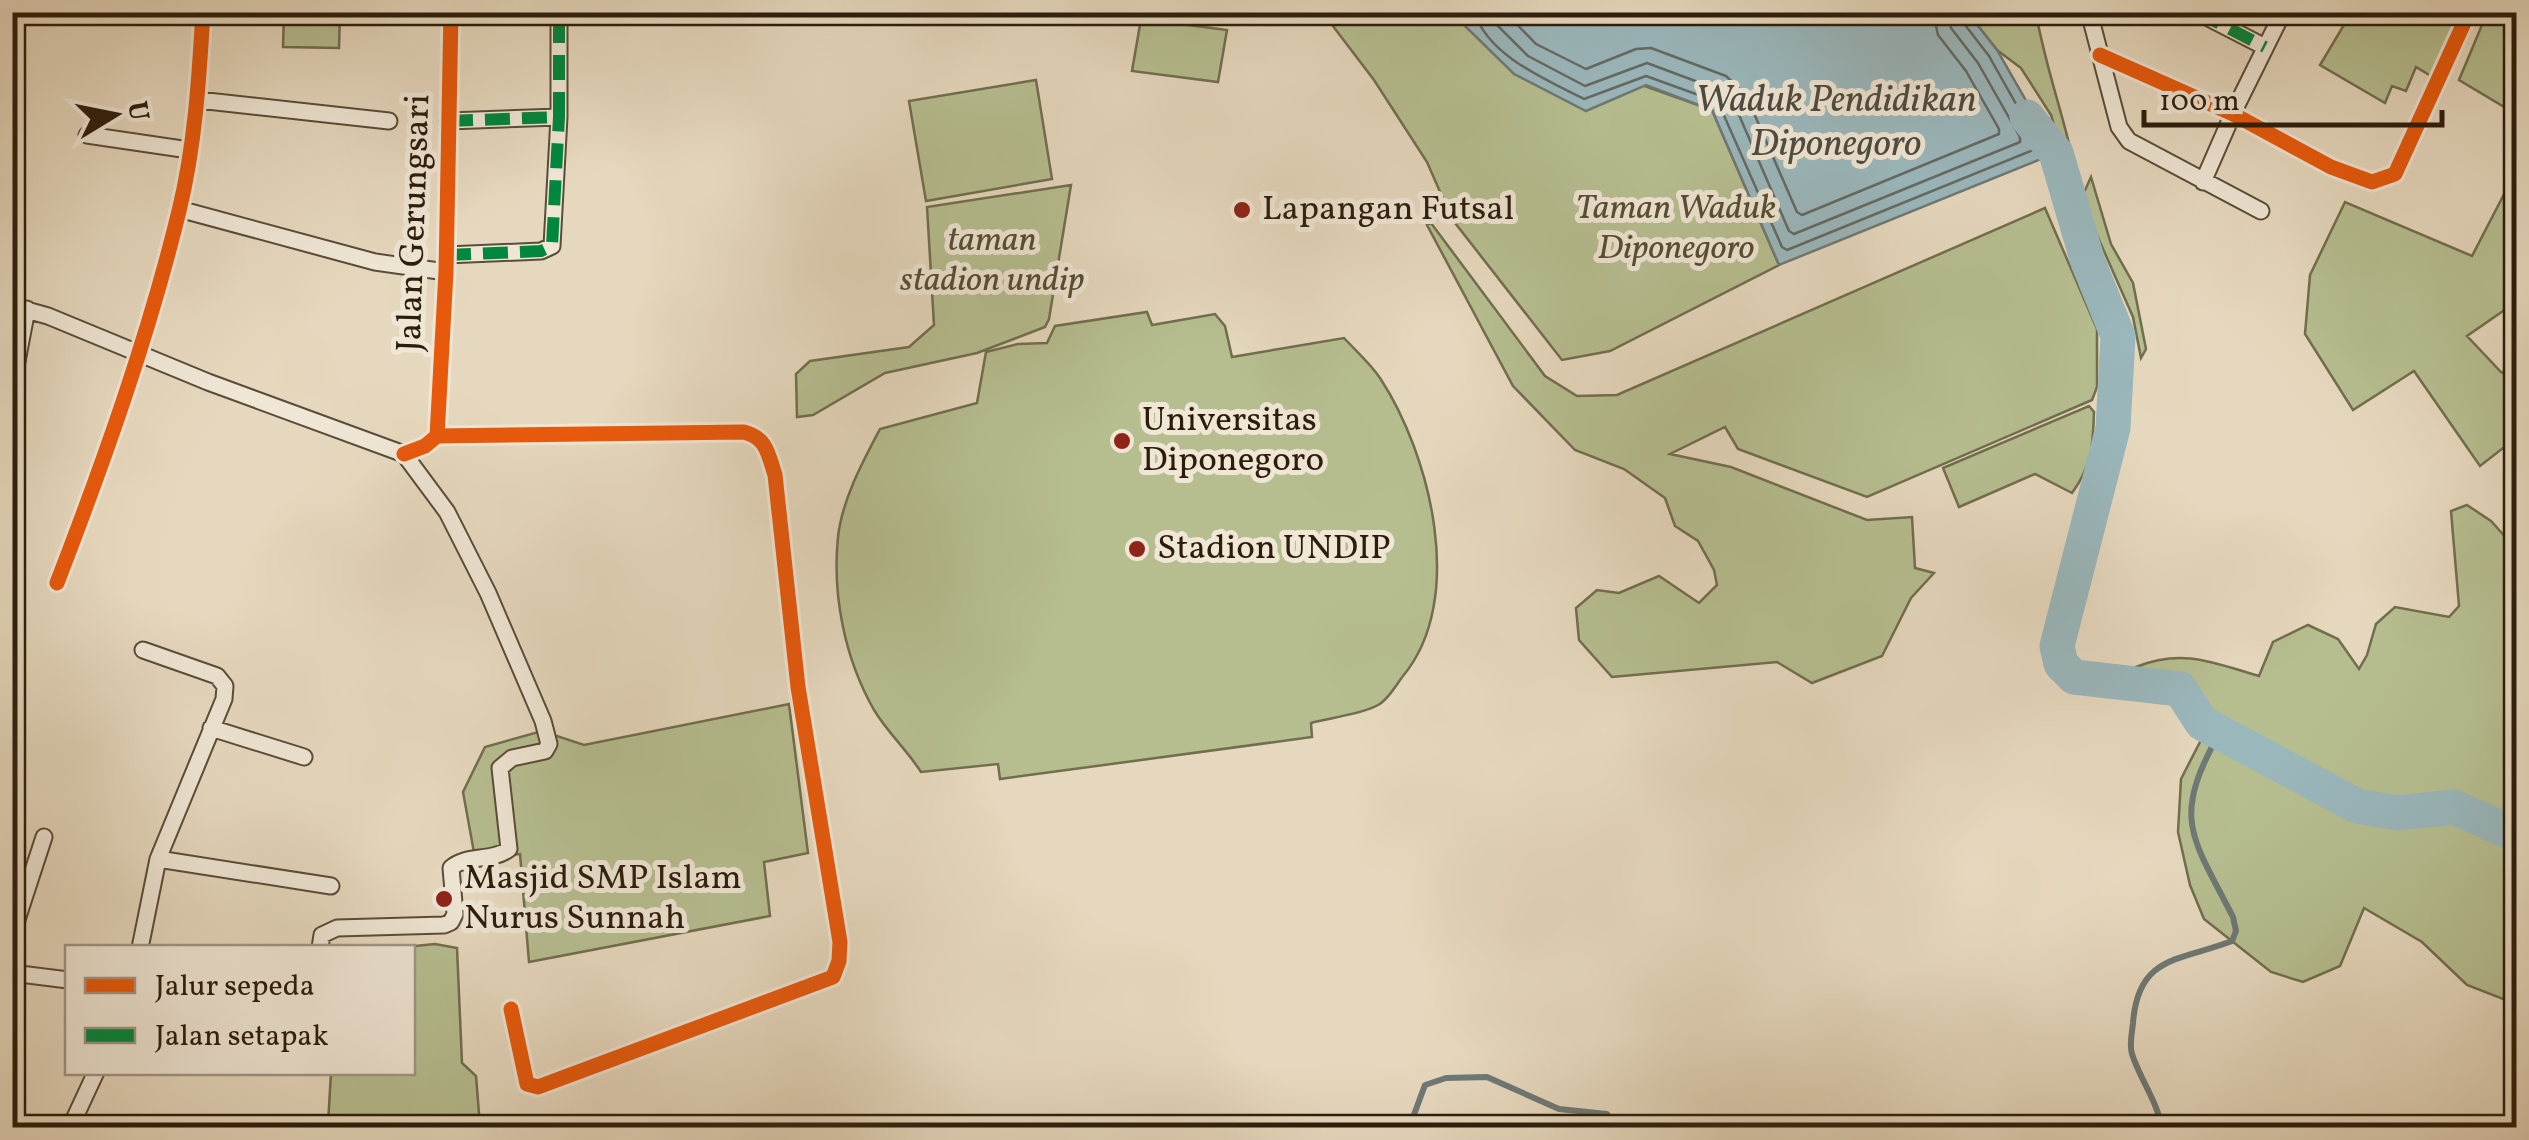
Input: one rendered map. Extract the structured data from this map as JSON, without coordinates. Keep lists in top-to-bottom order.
{
  "streets": {
    "street": ["Jalan Gerungsari"]
  },
  "water": ["Waduk Pendidikan Diponegoro"],
  "parks": ["Taman Waduk Diponegoro", "taman stadion undip"],
  "places": [
    "Lapangan Futsal",
    "Universitas Diponegoro",
    "Stadion UNDIP",
    "Masjid SMP Islam Nurus Sunnah"
  ],
  "legend": ["Jalur sepeda", "Jalan setapak"],
  "scale_bar": "100 m",
  "north": "right"
}
